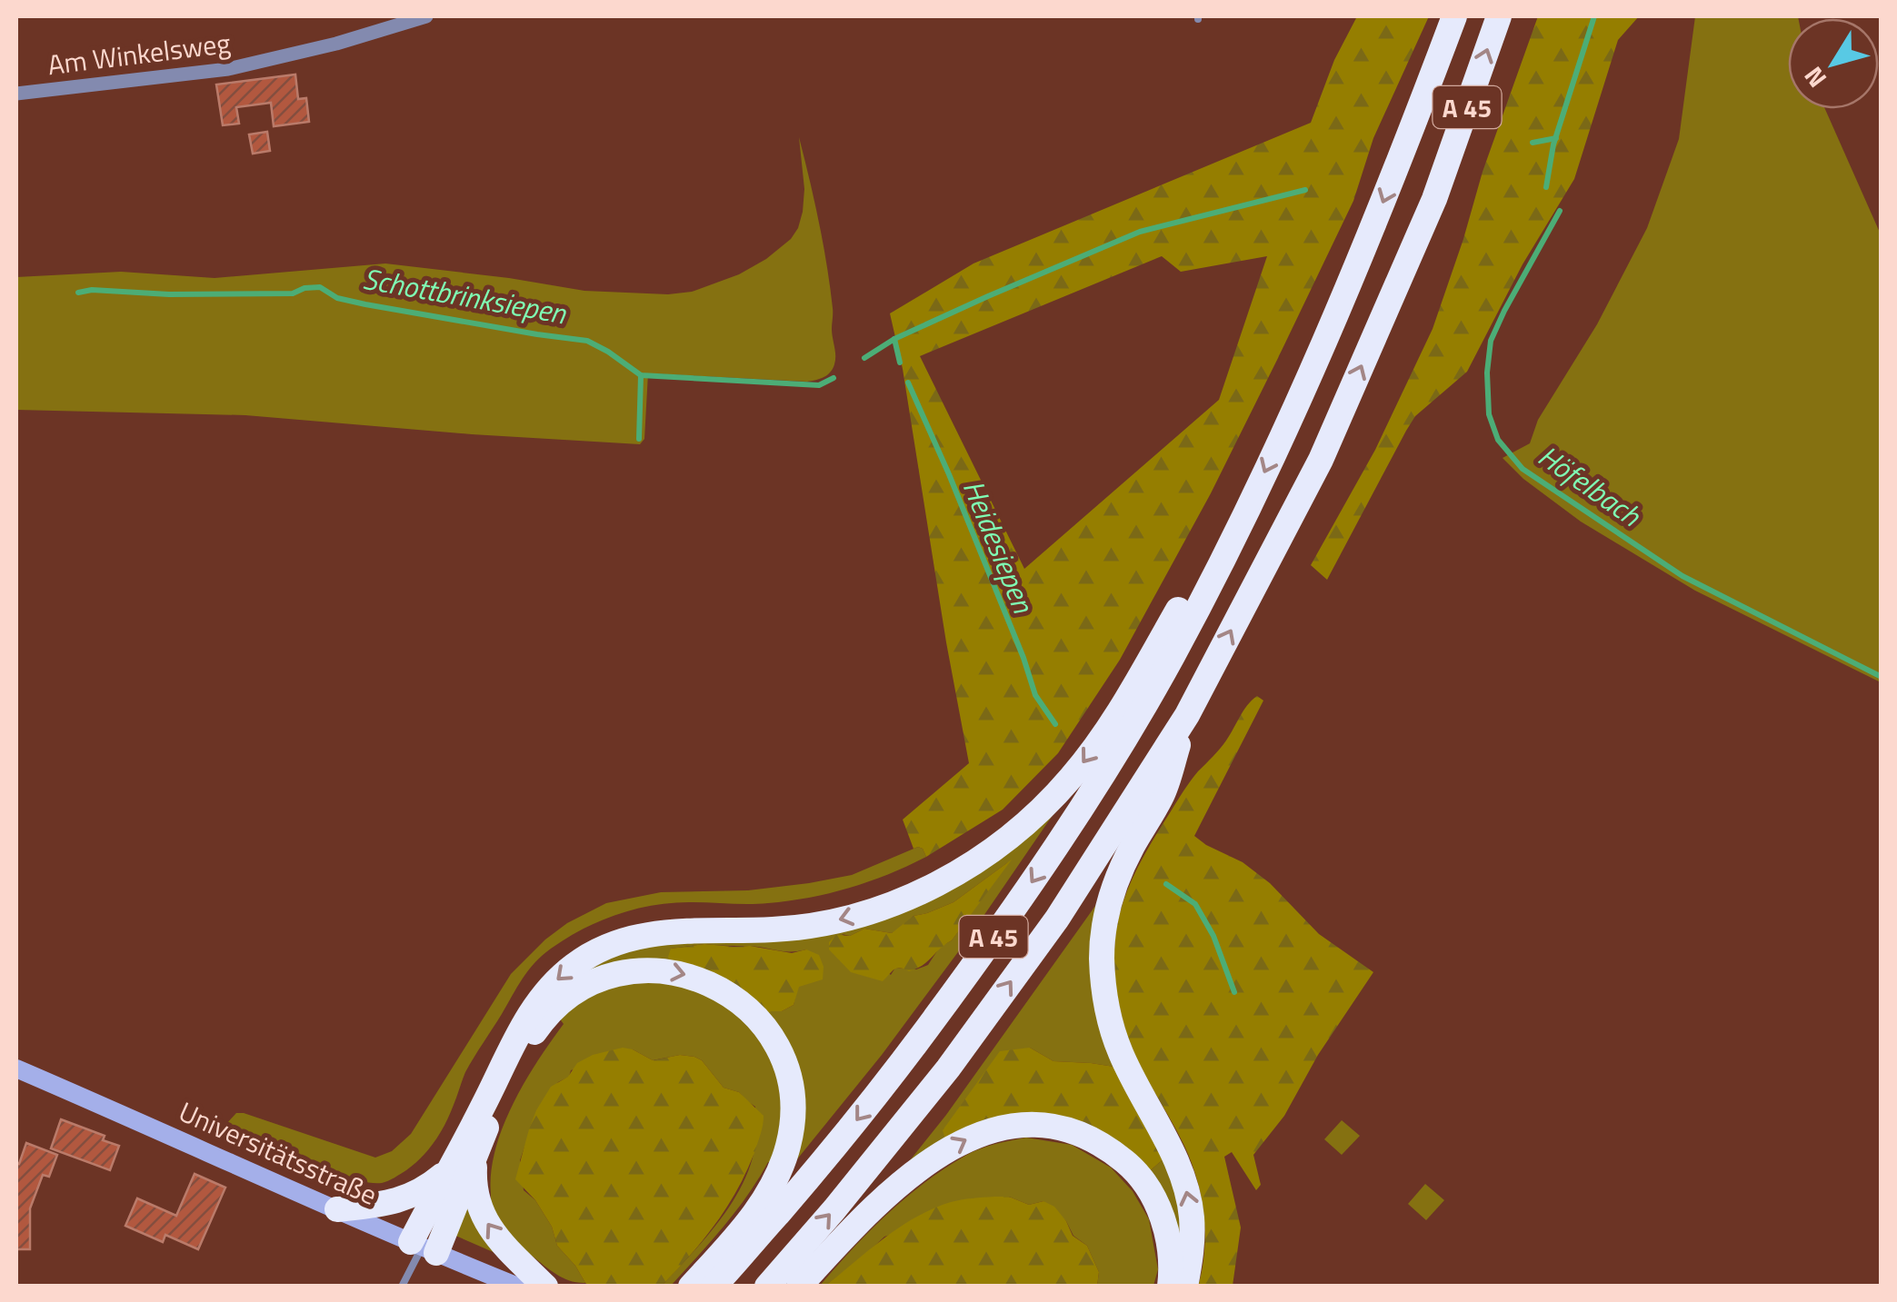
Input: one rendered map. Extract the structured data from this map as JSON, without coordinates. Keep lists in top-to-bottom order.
{
  "streets": {
    "highway": ["A 45"],
    "main road": ["Universitätsstraße"],
    "street": ["Am Winkelsweg"]
  },
  "water": ["Schottbrinksiepen", "Höfelbach", "Heidesiepen"],
  "north": "bottom left"
}
